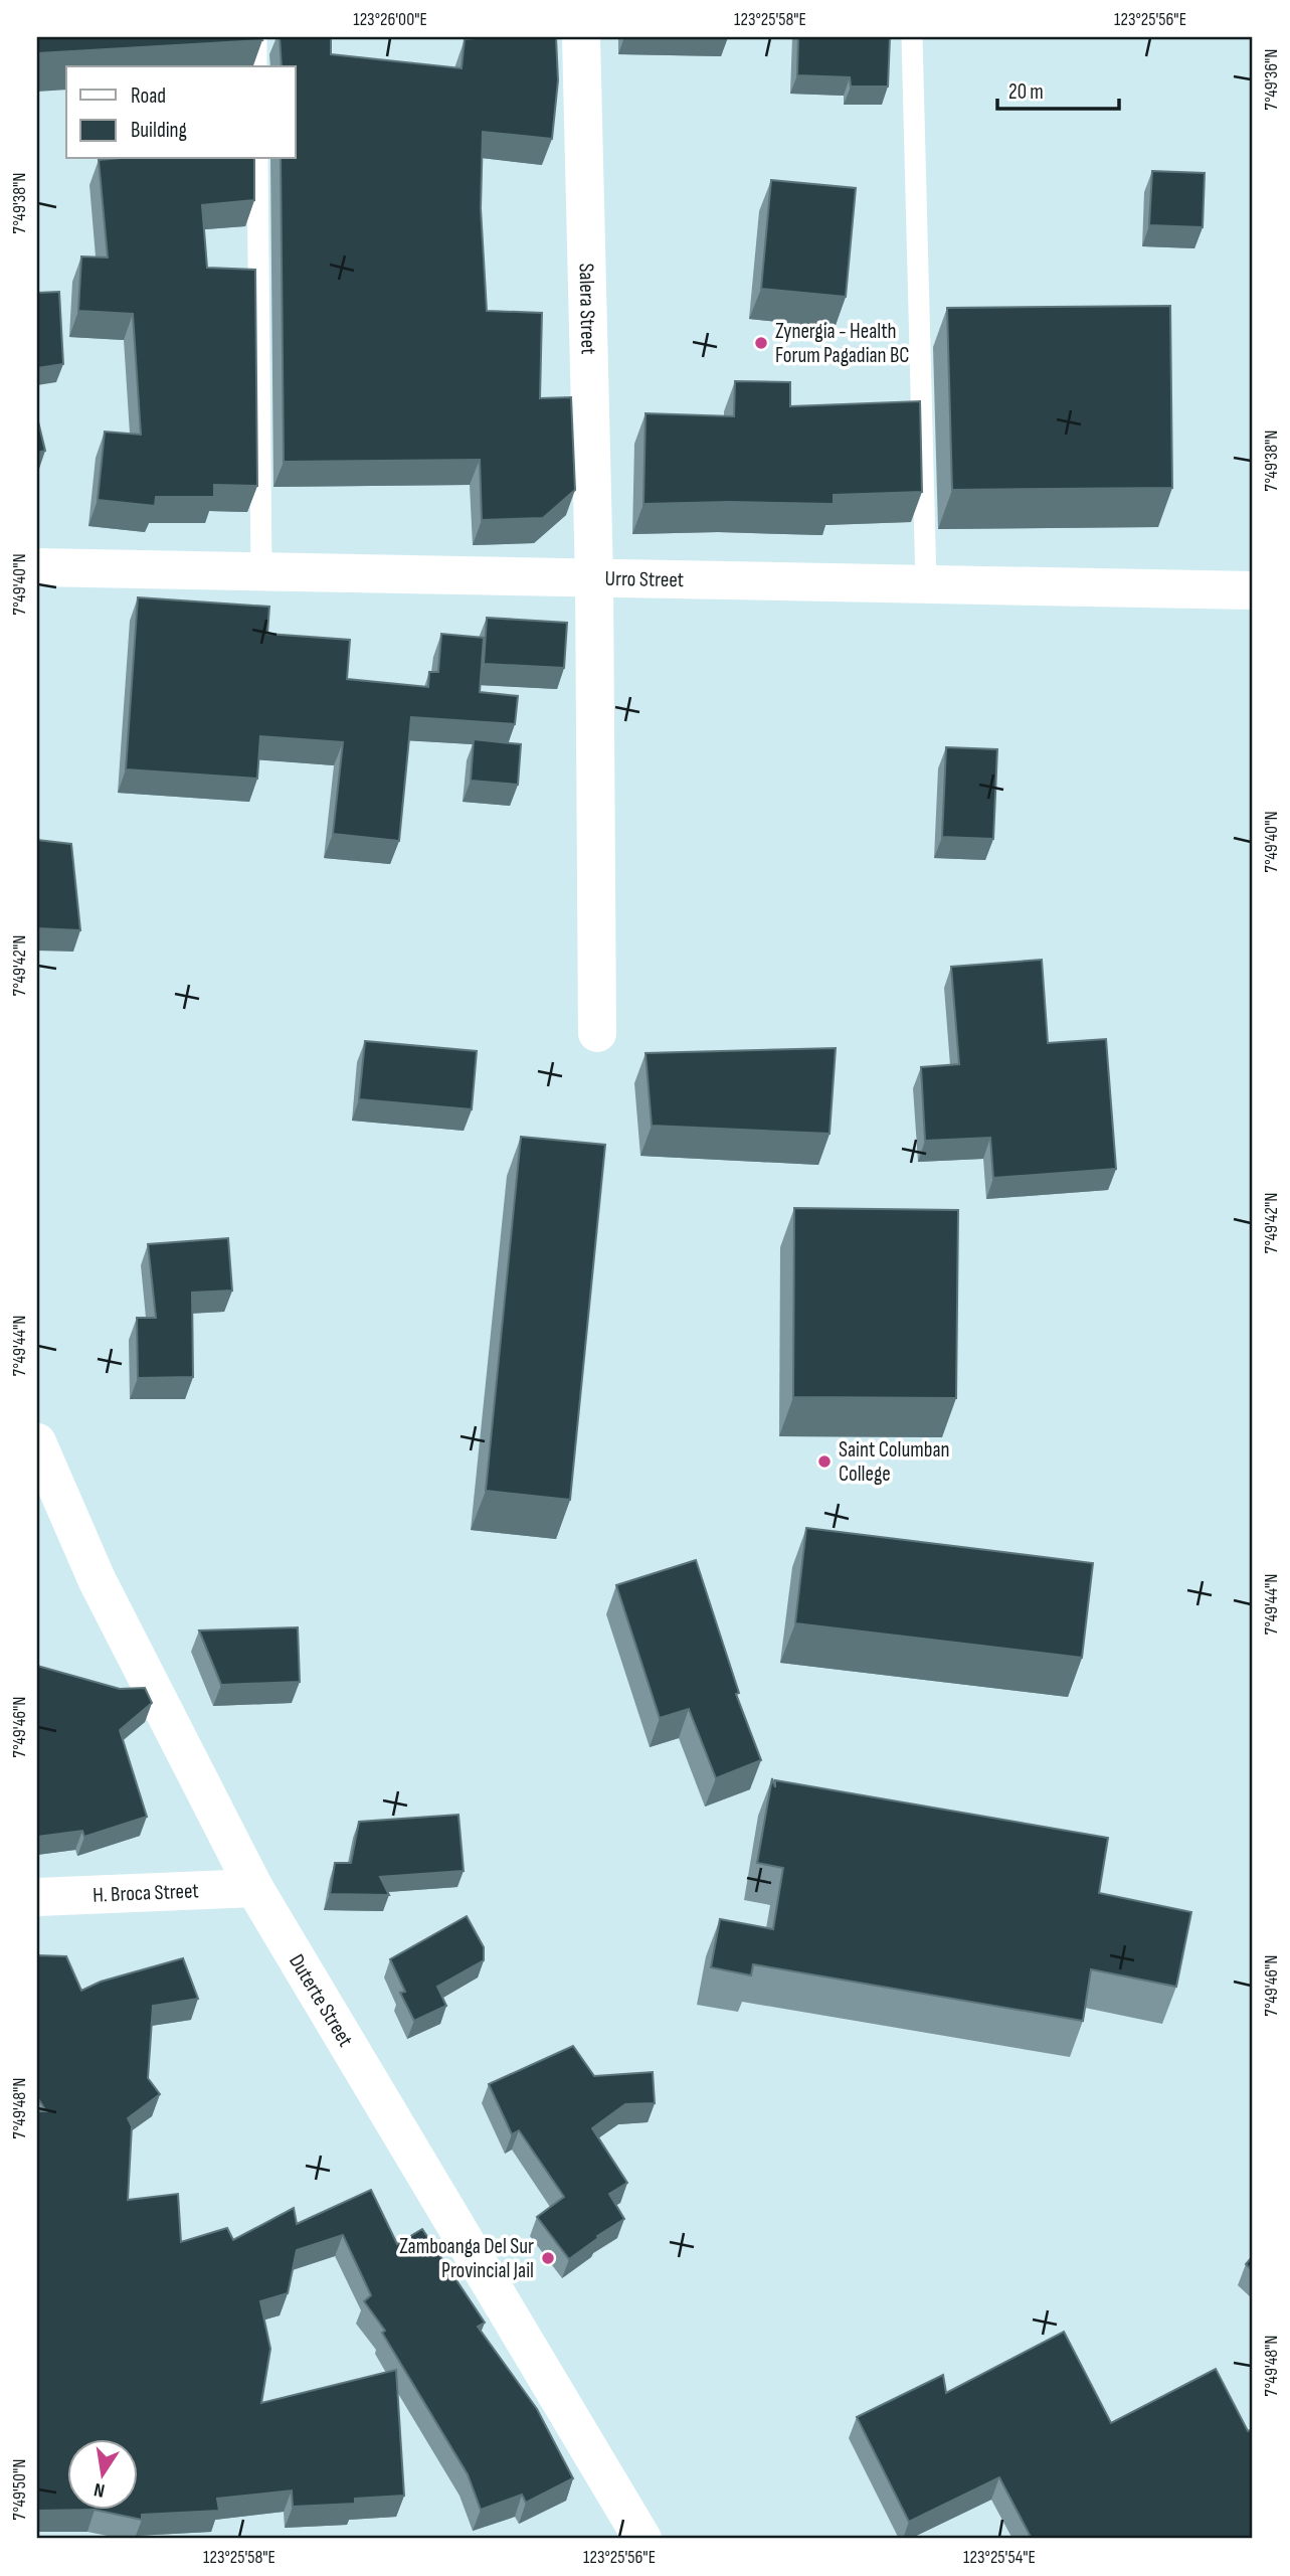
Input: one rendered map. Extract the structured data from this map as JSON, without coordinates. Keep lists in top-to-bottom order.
{
  "streets": {
    "street": [
      "Salera Street",
      "Urro Street",
      "H. Broca Street",
      "Duterte Street"
    ]
  },
  "crossings": [
    ["Salera Street", "Urro Street"],
    ["H. Broca Street", "Duterte Street"]
  ],
  "places": ["Zynergia - Health Forum Pagadian BC", "Saint Columban College", "Zamboanga Del Sur Provincial Jail"],
  "legend": ["Road", "Building"],
  "scale_bar": "20 m",
  "north": "bottom",
  "coordinates": [
    "123°26'00\"E",
    "123°25'58\"E",
    "123°25'56\"E",
    "7°49'36\"N",
    "7°49'38\"N",
    "7°49'40\"N",
    "7°49'42\"N",
    "7°49'44\"N",
    "7°49'46\"N",
    "7°49'48\"N",
    "7°49'50\"N",
    "123°25'54\"E"
  ]
}
